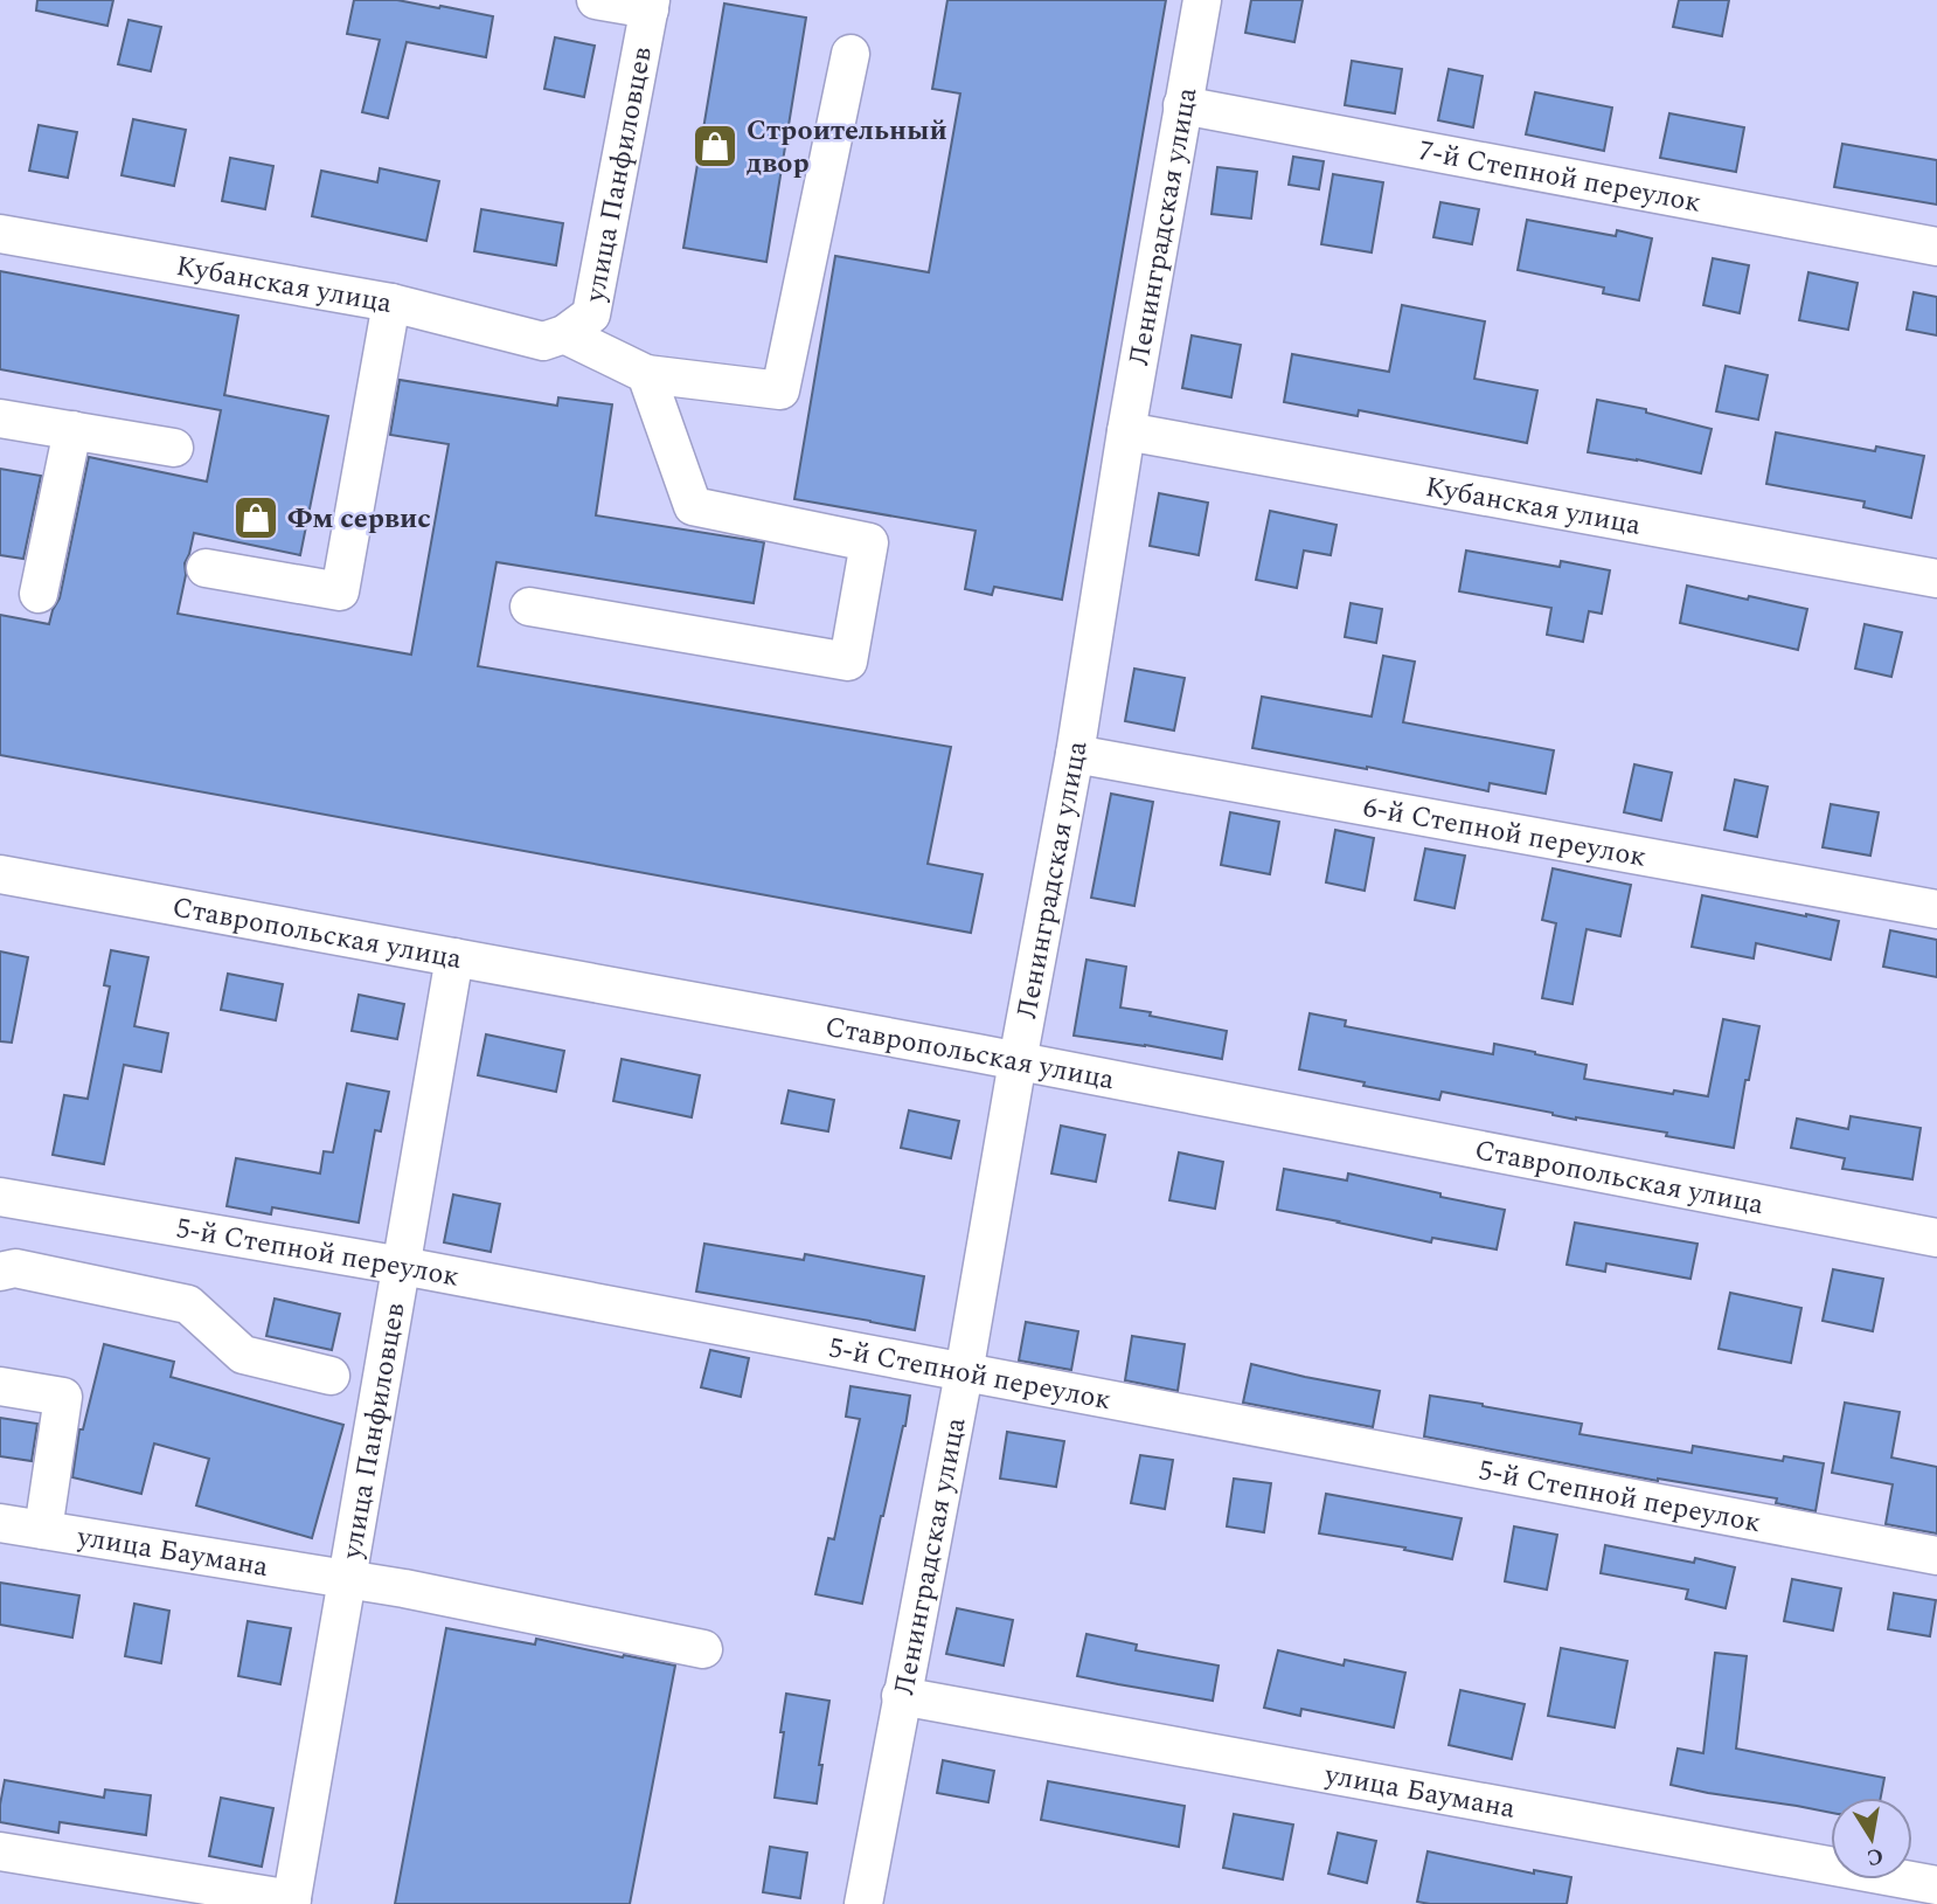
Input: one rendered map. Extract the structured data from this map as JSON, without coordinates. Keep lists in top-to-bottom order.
{
  "streets": {
    "street": [
      "улица Панфиловцев",
      "7-й Степной переулок",
      "Ленинградская улица",
      "Кубанская улица",
      "6-й Степной переулок",
      "Ставропольская улица",
      "5-й Степной переулок",
      "улица Баумана"
    ]
  },
  "crossings": [
    ["улица Панфиловцев", "Кубанская улица"],
    ["улица Панфиловцев", "Ставропольская улица"],
    ["улица Панфиловцев", "5-й Степной переулок"],
    ["улица Панфиловцев", "улица Баумана"],
    ["7-й Степной переулок", "Ленинградская улица"],
    ["Ленинградская улица", "Кубанская улица"],
    ["Ленинградская улица", "6-й Степной переулок"],
    ["Ленинградская улица", "Ставропольская улица"],
    ["Ленинградская улица", "5-й Степной переулок"],
    ["Ленинградская улица", "улица Баумана"]
  ],
  "places": {
    "shop": ["Строительный двор", "Фм сервис"]
  },
  "north": "bottom"
}
